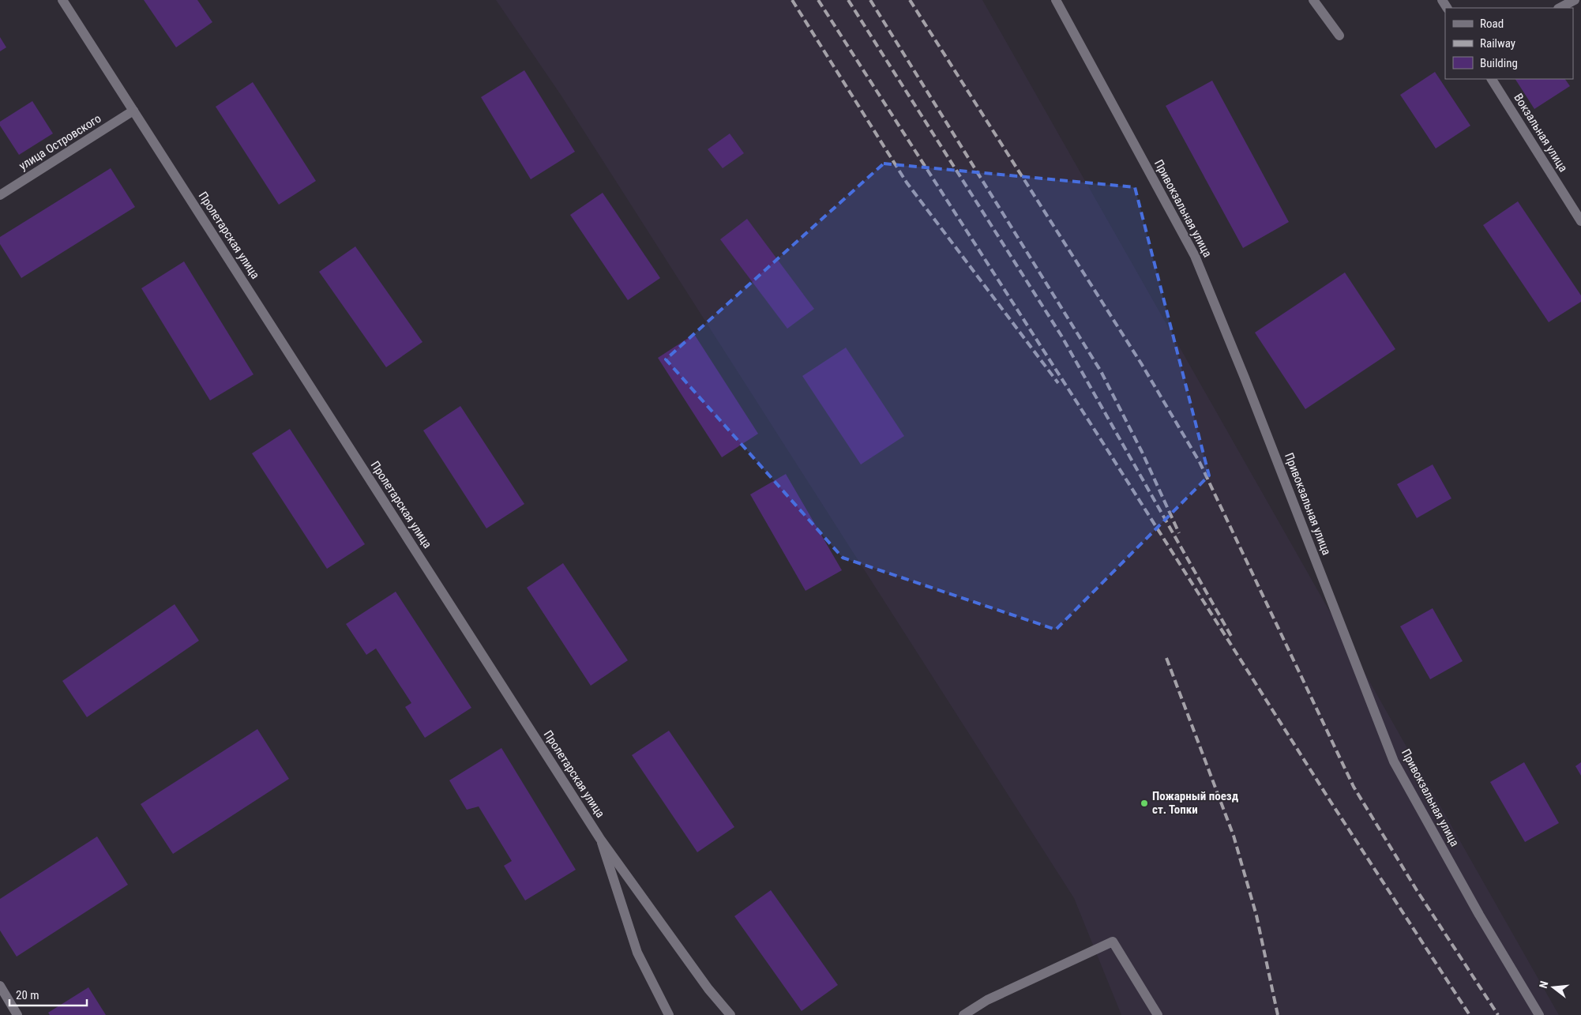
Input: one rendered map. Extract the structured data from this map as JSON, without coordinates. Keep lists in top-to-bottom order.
{
  "streets": {
    "street": [
      "Вокзальная улица",
      "улица Островского",
      "Привокзальная улица",
      "Пролетарская улица"
    ]
  },
  "crossings": [
    ["улица Островского", "Пролетарская улица"]
  ],
  "places": ["Пожарный поезд ст. Топки"],
  "legend": ["Road", "Railway", "Building"],
  "scale_bar": "20 m",
  "north": "left"
}
